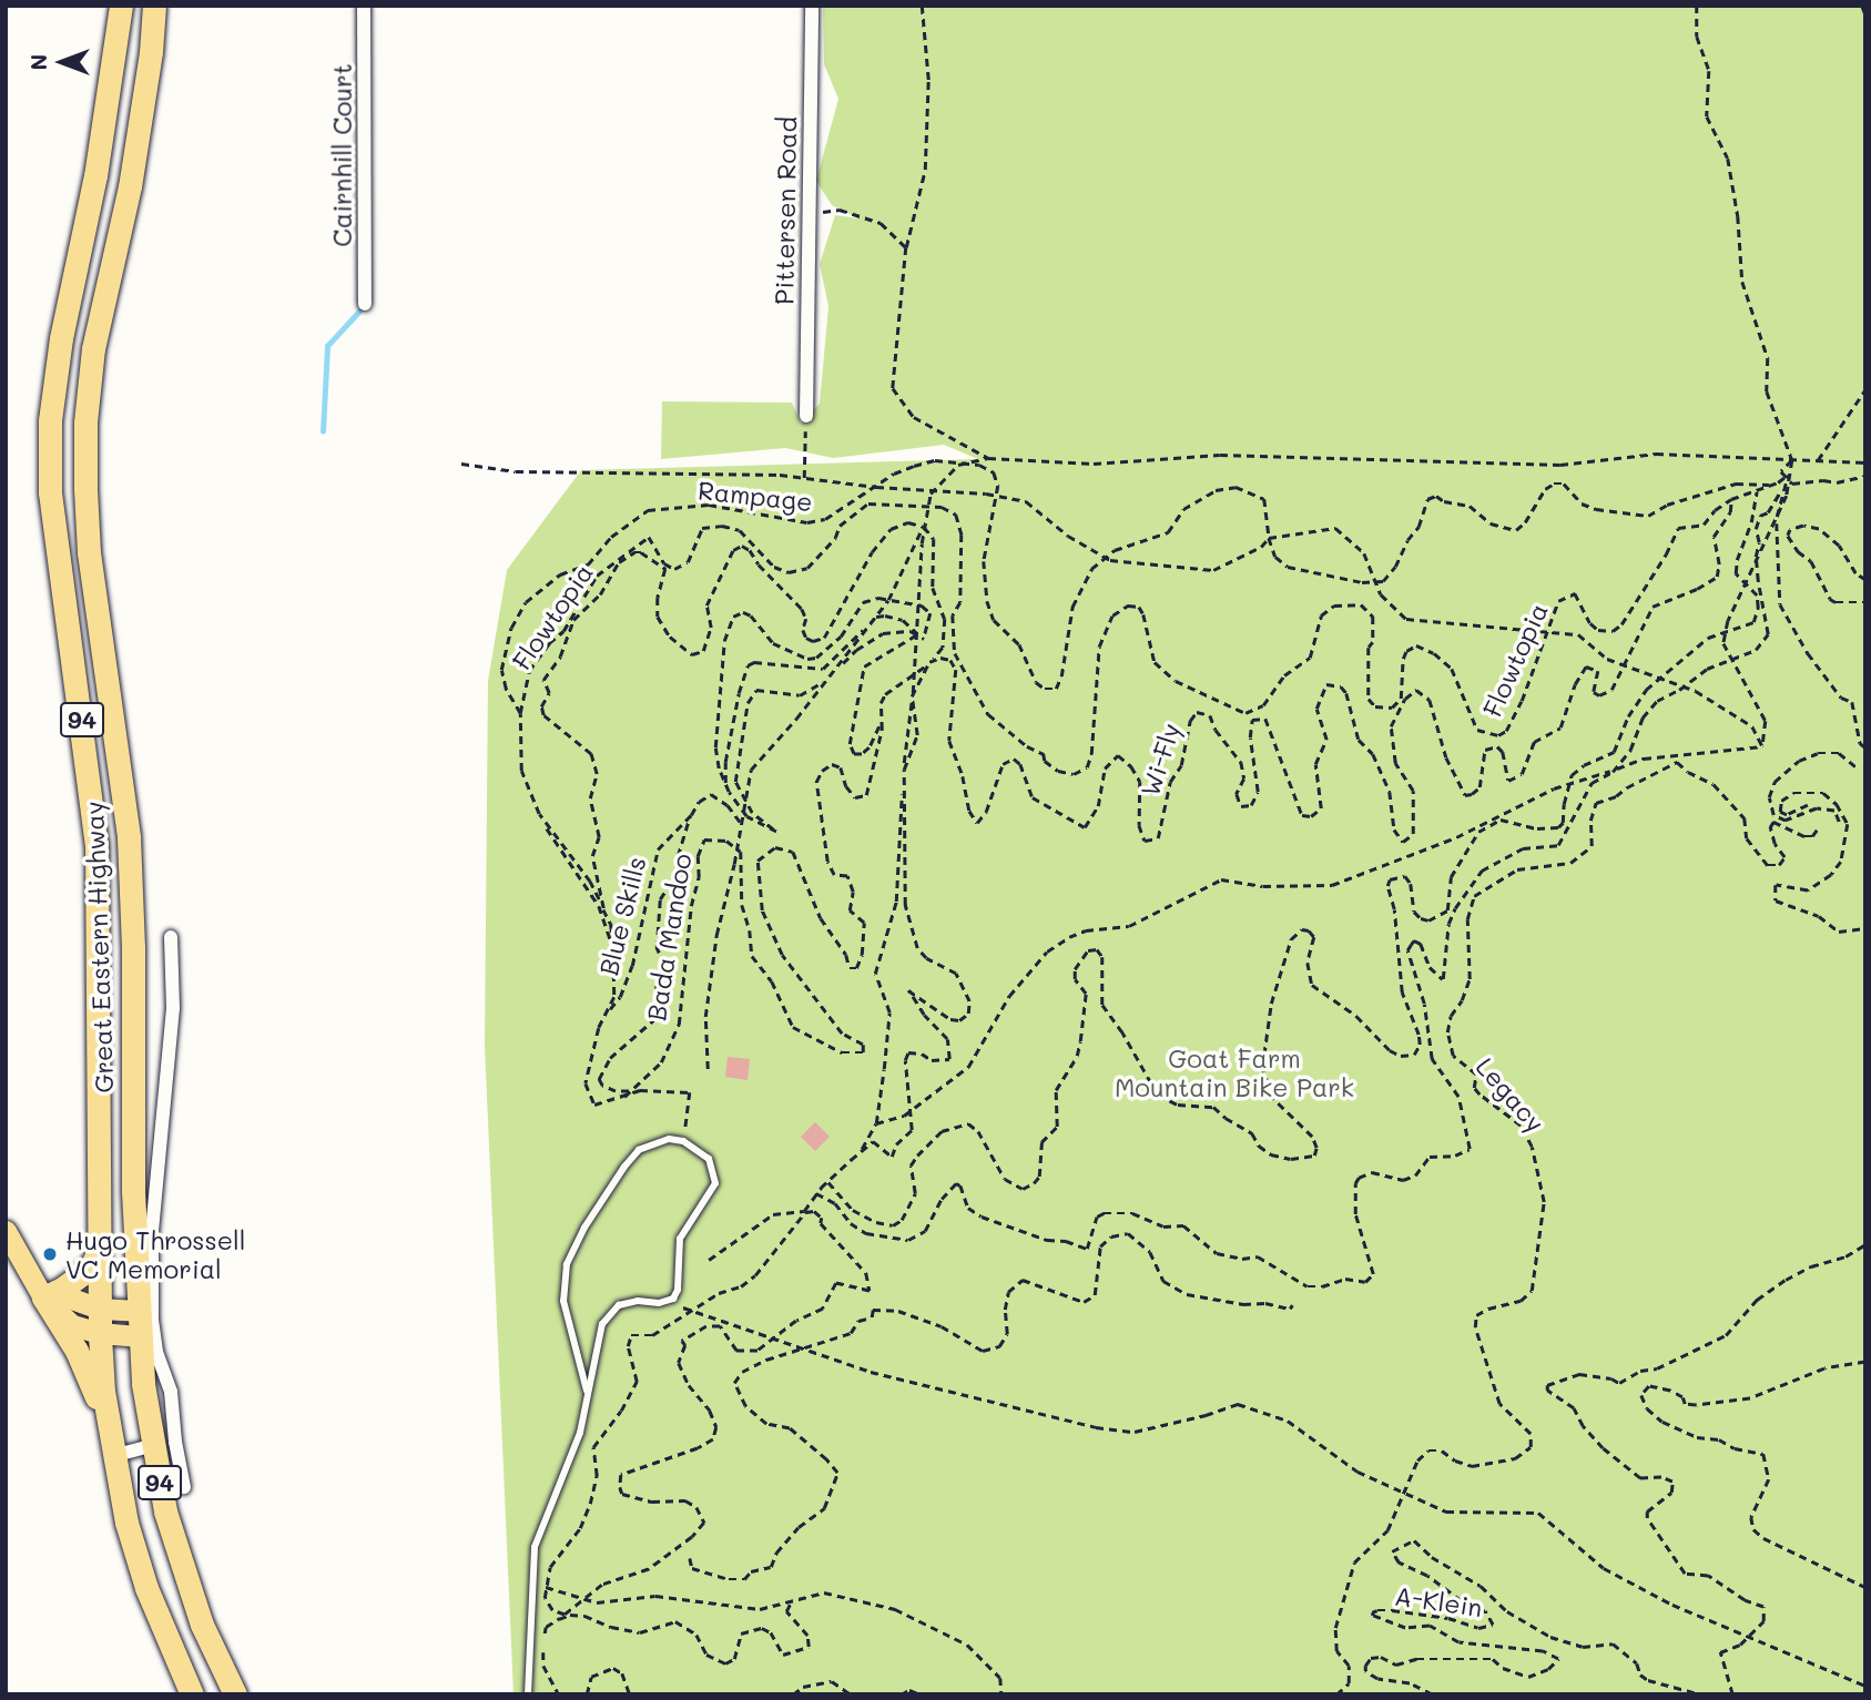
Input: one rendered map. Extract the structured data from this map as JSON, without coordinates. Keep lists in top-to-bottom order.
{
  "streets": {
    "highway": ["94", "Great Eastern Highway"],
    "street": ["Cairnhill Court", "Pittersen Road"],
    "path": [
      "Rampage",
      "Flowtopia",
      "Wi-Fly",
      "Blue Skills",
      "Bada Mandoo",
      "Legacy",
      "A-Klein"
    ]
  },
  "crossings": [
    ["Rampage", "Flowtopia"],
    ["Flowtopia", "Wi-Fly"],
    ["Flowtopia", "Blue Skills"],
    ["Flowtopia", "Bada Mandoo"],
    ["Wi-Fly", "Bada Mandoo"]
  ],
  "parks": ["Goat Farm Mountain Bike Park"],
  "places": ["Hugo Throssell VC Memorial"],
  "north": "left"
}
